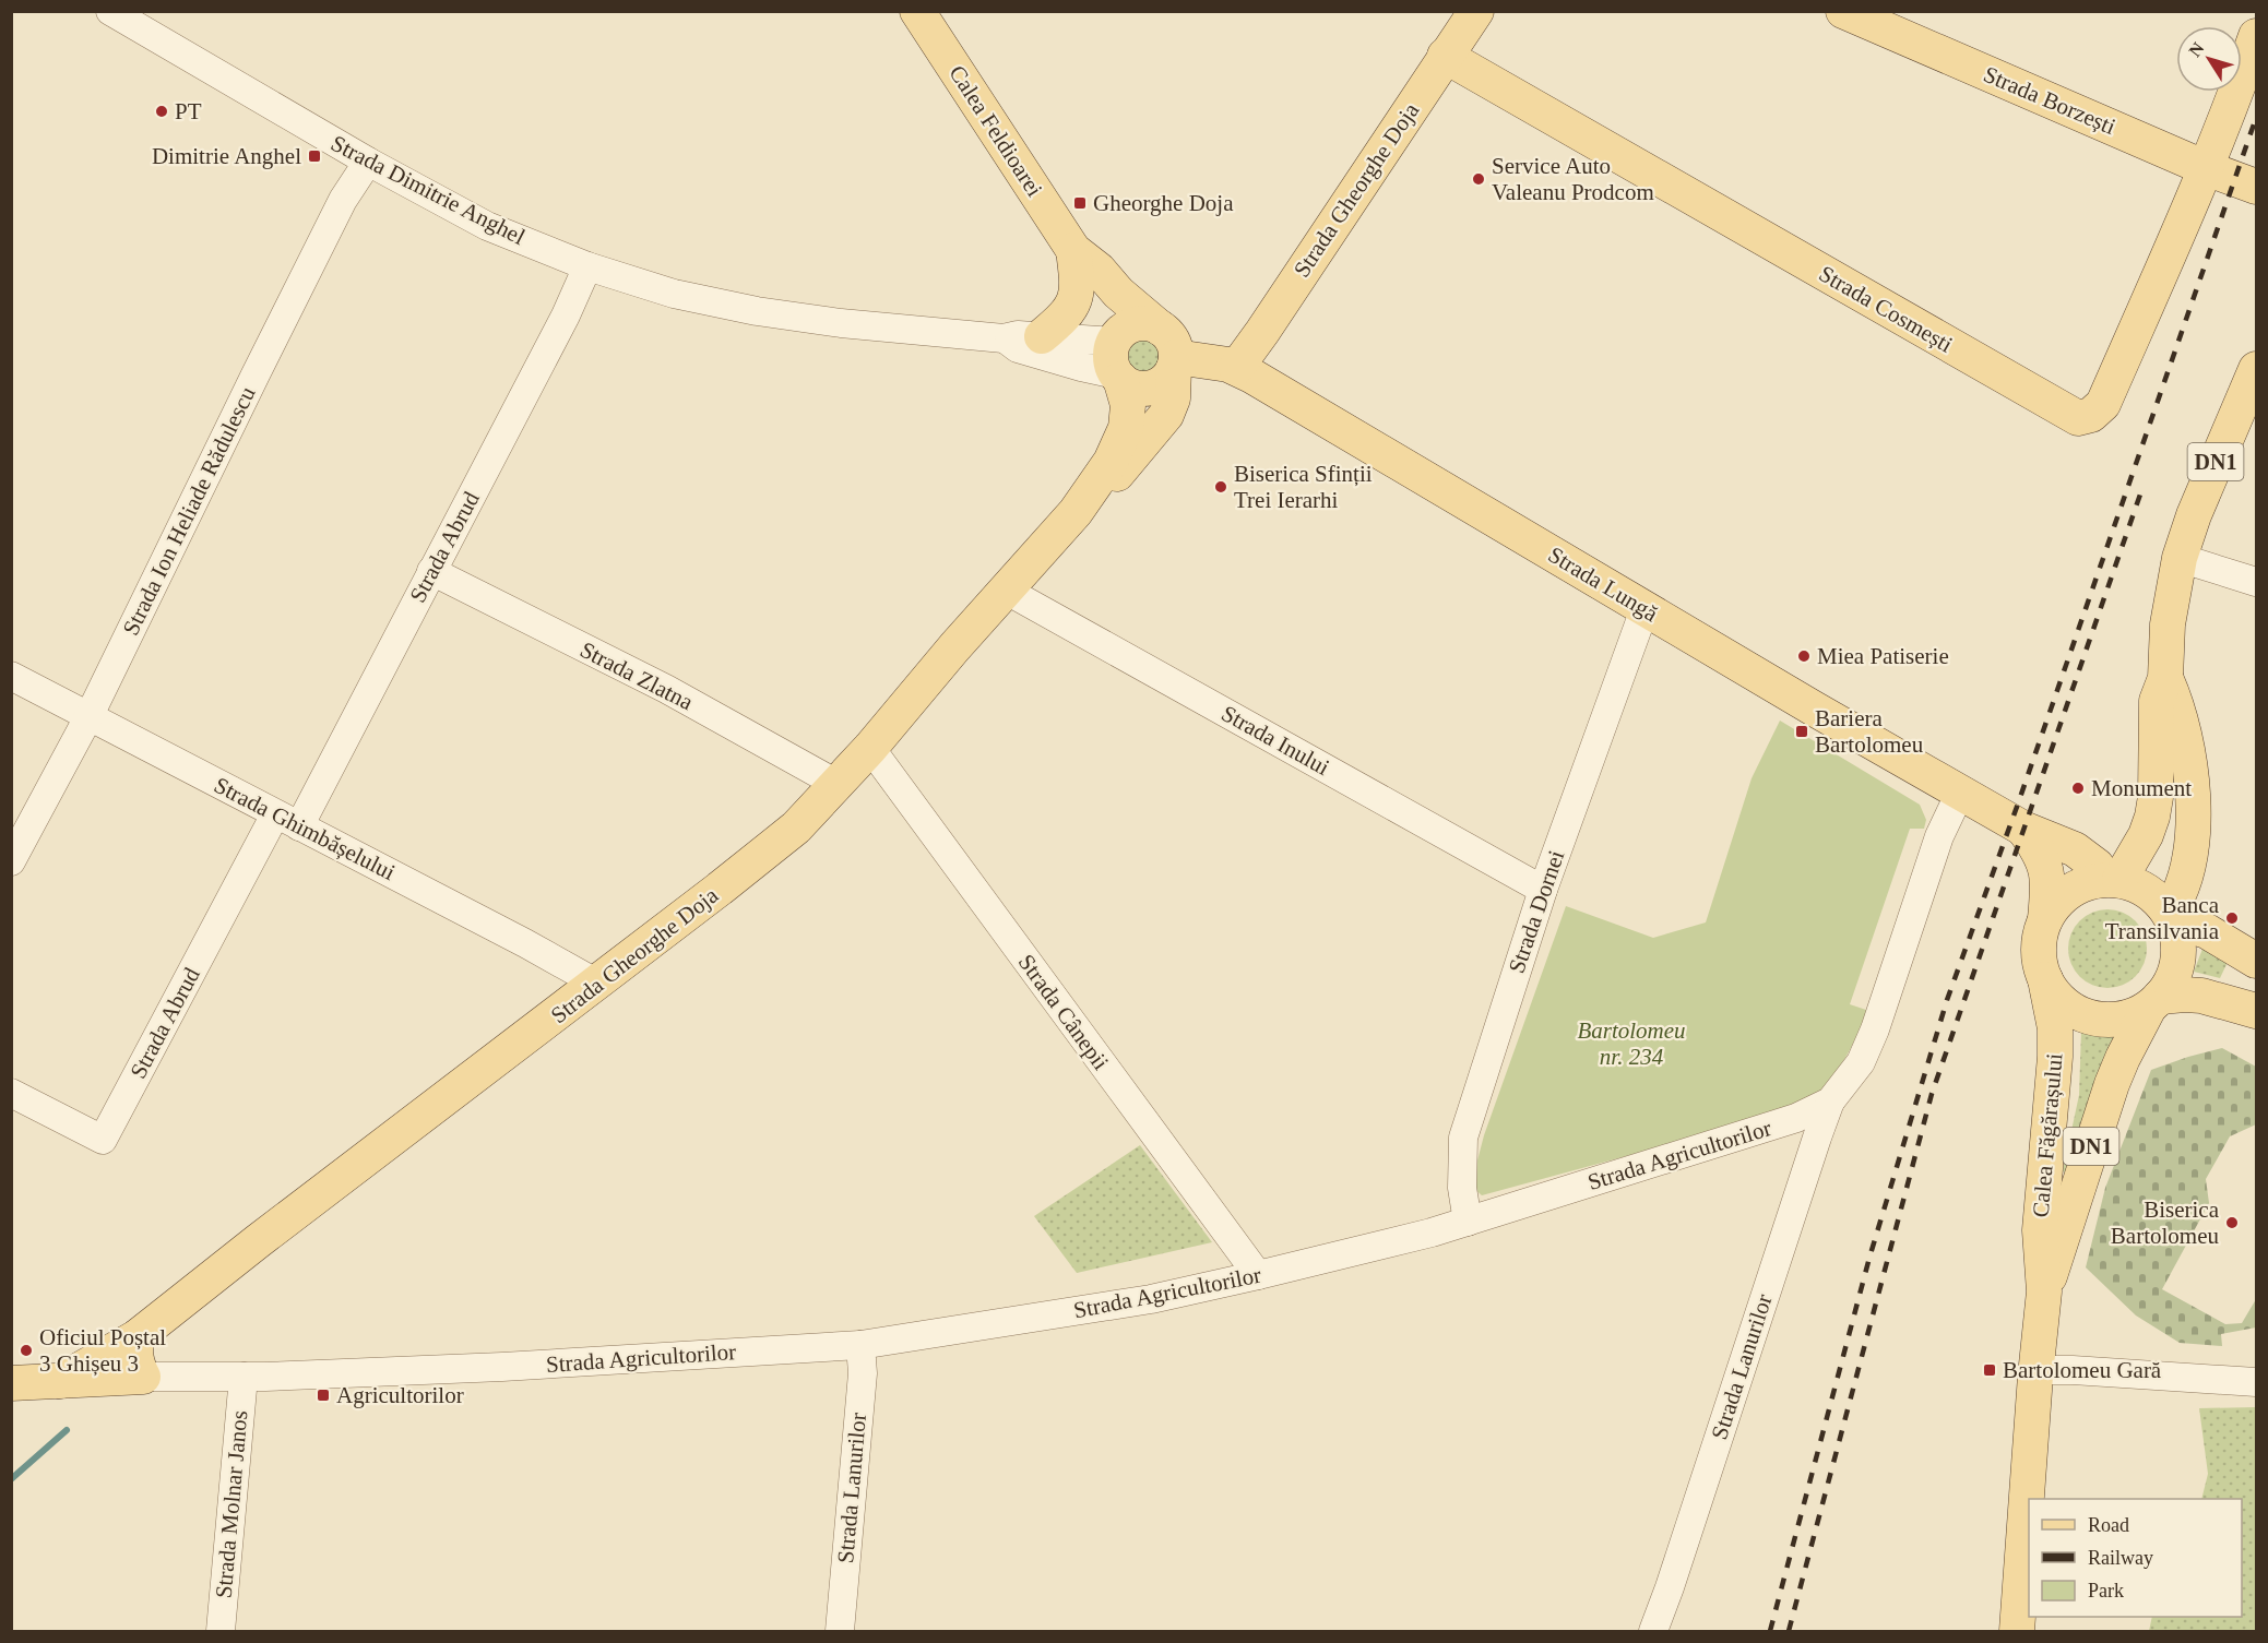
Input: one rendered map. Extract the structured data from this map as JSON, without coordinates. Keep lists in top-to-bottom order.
{
  "streets": {
    "main road": [
      "Strada Borzești",
      "Calea Feldioarei",
      "Strada Gheorghe Doja",
      "Strada Cosmești",
      "DN1",
      "Strada Lungă",
      "Calea Făgărașului"
    ],
    "street": [
      "Strada Dimitrie Anghel",
      "Strada Ion Heliade Rădulescu",
      "Strada Abrud",
      "Strada Zlatna",
      "Strada Inului",
      "Strada Ghimbășelului",
      "Strada Dornei",
      "Strada Cânepii",
      "Strada Agricultorilor",
      "Strada Lanurilor",
      "Strada Molnar Janos"
    ]
  },
  "crossings": [
    ["Strada Borzești", "Strada Cosmești"],
    ["Calea Feldioarei", "Strada Dimitrie Anghel"],
    ["Calea Feldioarei", "Strada Gheorghe Doja"],
    ["Calea Feldioarei", "Strada Lungă"],
    ["Strada Dimitrie Anghel", "Strada Gheorghe Doja"],
    ["Strada Dimitrie Anghel", "Strada Ion Heliade Rădulescu"],
    ["Strada Dimitrie Anghel", "Strada Abrud"],
    ["Strada Dimitrie Anghel", "Strada Lungă"],
    ["Strada Gheorghe Doja", "Strada Cosmești"],
    ["Strada Gheorghe Doja", "Strada Lungă"],
    ["Strada Gheorghe Doja", "Strada Zlatna"],
    ["Strada Gheorghe Doja", "Strada Inului"],
    ["Strada Gheorghe Doja", "Strada Ghimbășelului"],
    ["Strada Gheorghe Doja", "Strada Cânepii"],
    ["DN1", "Strada Lungă"],
    ["DN1", "Calea Făgărașului"],
    ["Strada Ion Heliade Rădulescu", "Strada Ghimbășelului"],
    ["Strada Abrud", "Strada Zlatna"],
    ["Strada Abrud", "Strada Ghimbășelului"],
    ["Strada Lungă", "Strada Dornei"],
    ["Strada Lungă", "Calea Făgărașului"],
    ["Strada Lungă", "Strada Agricultorilor"],
    ["Strada Inului", "Strada Dornei"],
    ["Strada Dornei", "Strada Agricultorilor"],
    ["Strada Cânepii", "Strada Agricultorilor"],
    ["Strada Agricultorilor", "Strada Lanurilor"],
    ["Strada Agricultorilor", "Strada Molnar Janos"]
  ],
  "parks": ["Bartolomeu nr. 234"],
  "places": {
    "other": [
      "PT",
      "Service Auto Valeanu Prodcom",
      "Biserica Sfinții Trei Ierarhi",
      "Miea Patiserie",
      "Monument",
      "Banca Transilvania",
      "Biserica Bartolomeu",
      "Oficiul Poștal 3 Ghișeu 3"
    ],
    "transit": [
      "Dimitrie Anghel",
      "Gheorghe Doja",
      "Bariera Bartolomeu",
      "Bartolomeu Gară",
      "Agricultorilor"
    ]
  },
  "legend": ["Road", "Railway", "Park"],
  "north": "top left"
}
